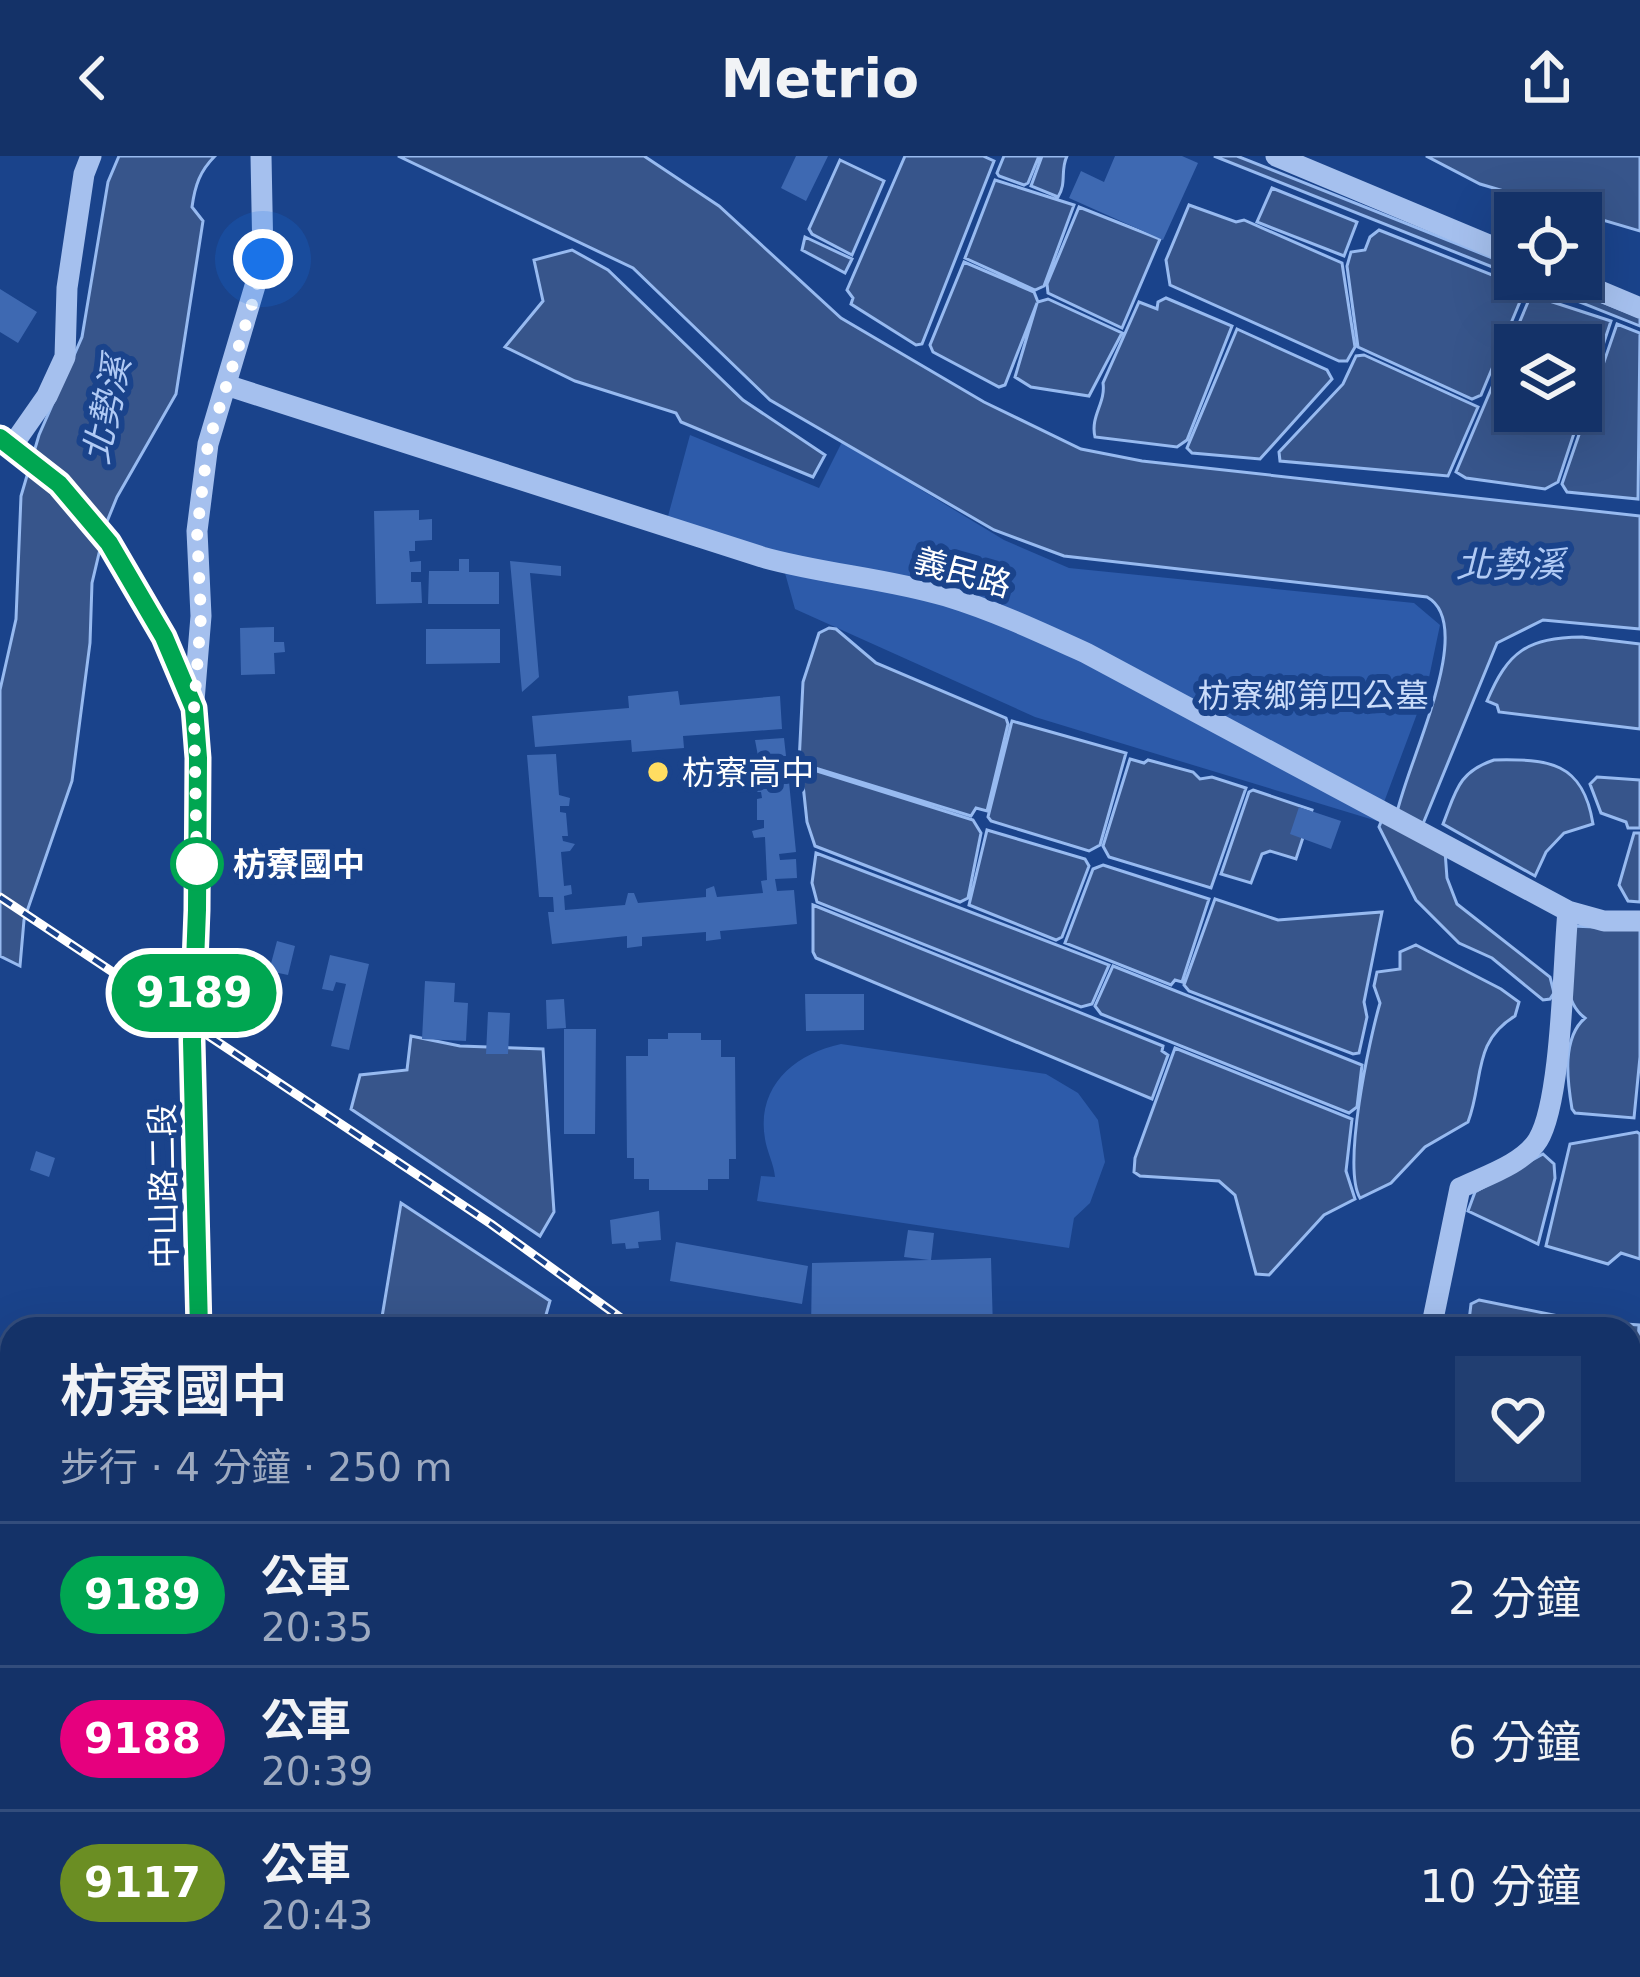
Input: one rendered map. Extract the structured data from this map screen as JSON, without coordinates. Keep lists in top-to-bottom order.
{
  "streets": {
    "street": ["義民路", "中山路二段"]
  },
  "water": ["北勢溪"],
  "parks": ["枋寮鄉第四公墓"],
  "places": ["枋寮高中", "枋寮國中"],
  "lines": ["bus line 9189"],
  "page": {
    "header": "Metrio",
    "on_map": "9189",
    "heading": ["枋寮國中", "步行 · 4 分鐘 · 250 m"],
    "list": [
      {
        "mark": "9189",
        "name": "公車",
        "note": "20:35",
        "value": "2 分鐘"
      },
      {
        "mark": "9188",
        "name": "公車",
        "note": "20:39",
        "value": "6 分鐘"
      },
      {
        "mark": "9117",
        "name": "公車",
        "note": "20:43",
        "value": "10 分鐘"
      }
    ]
  }
}
